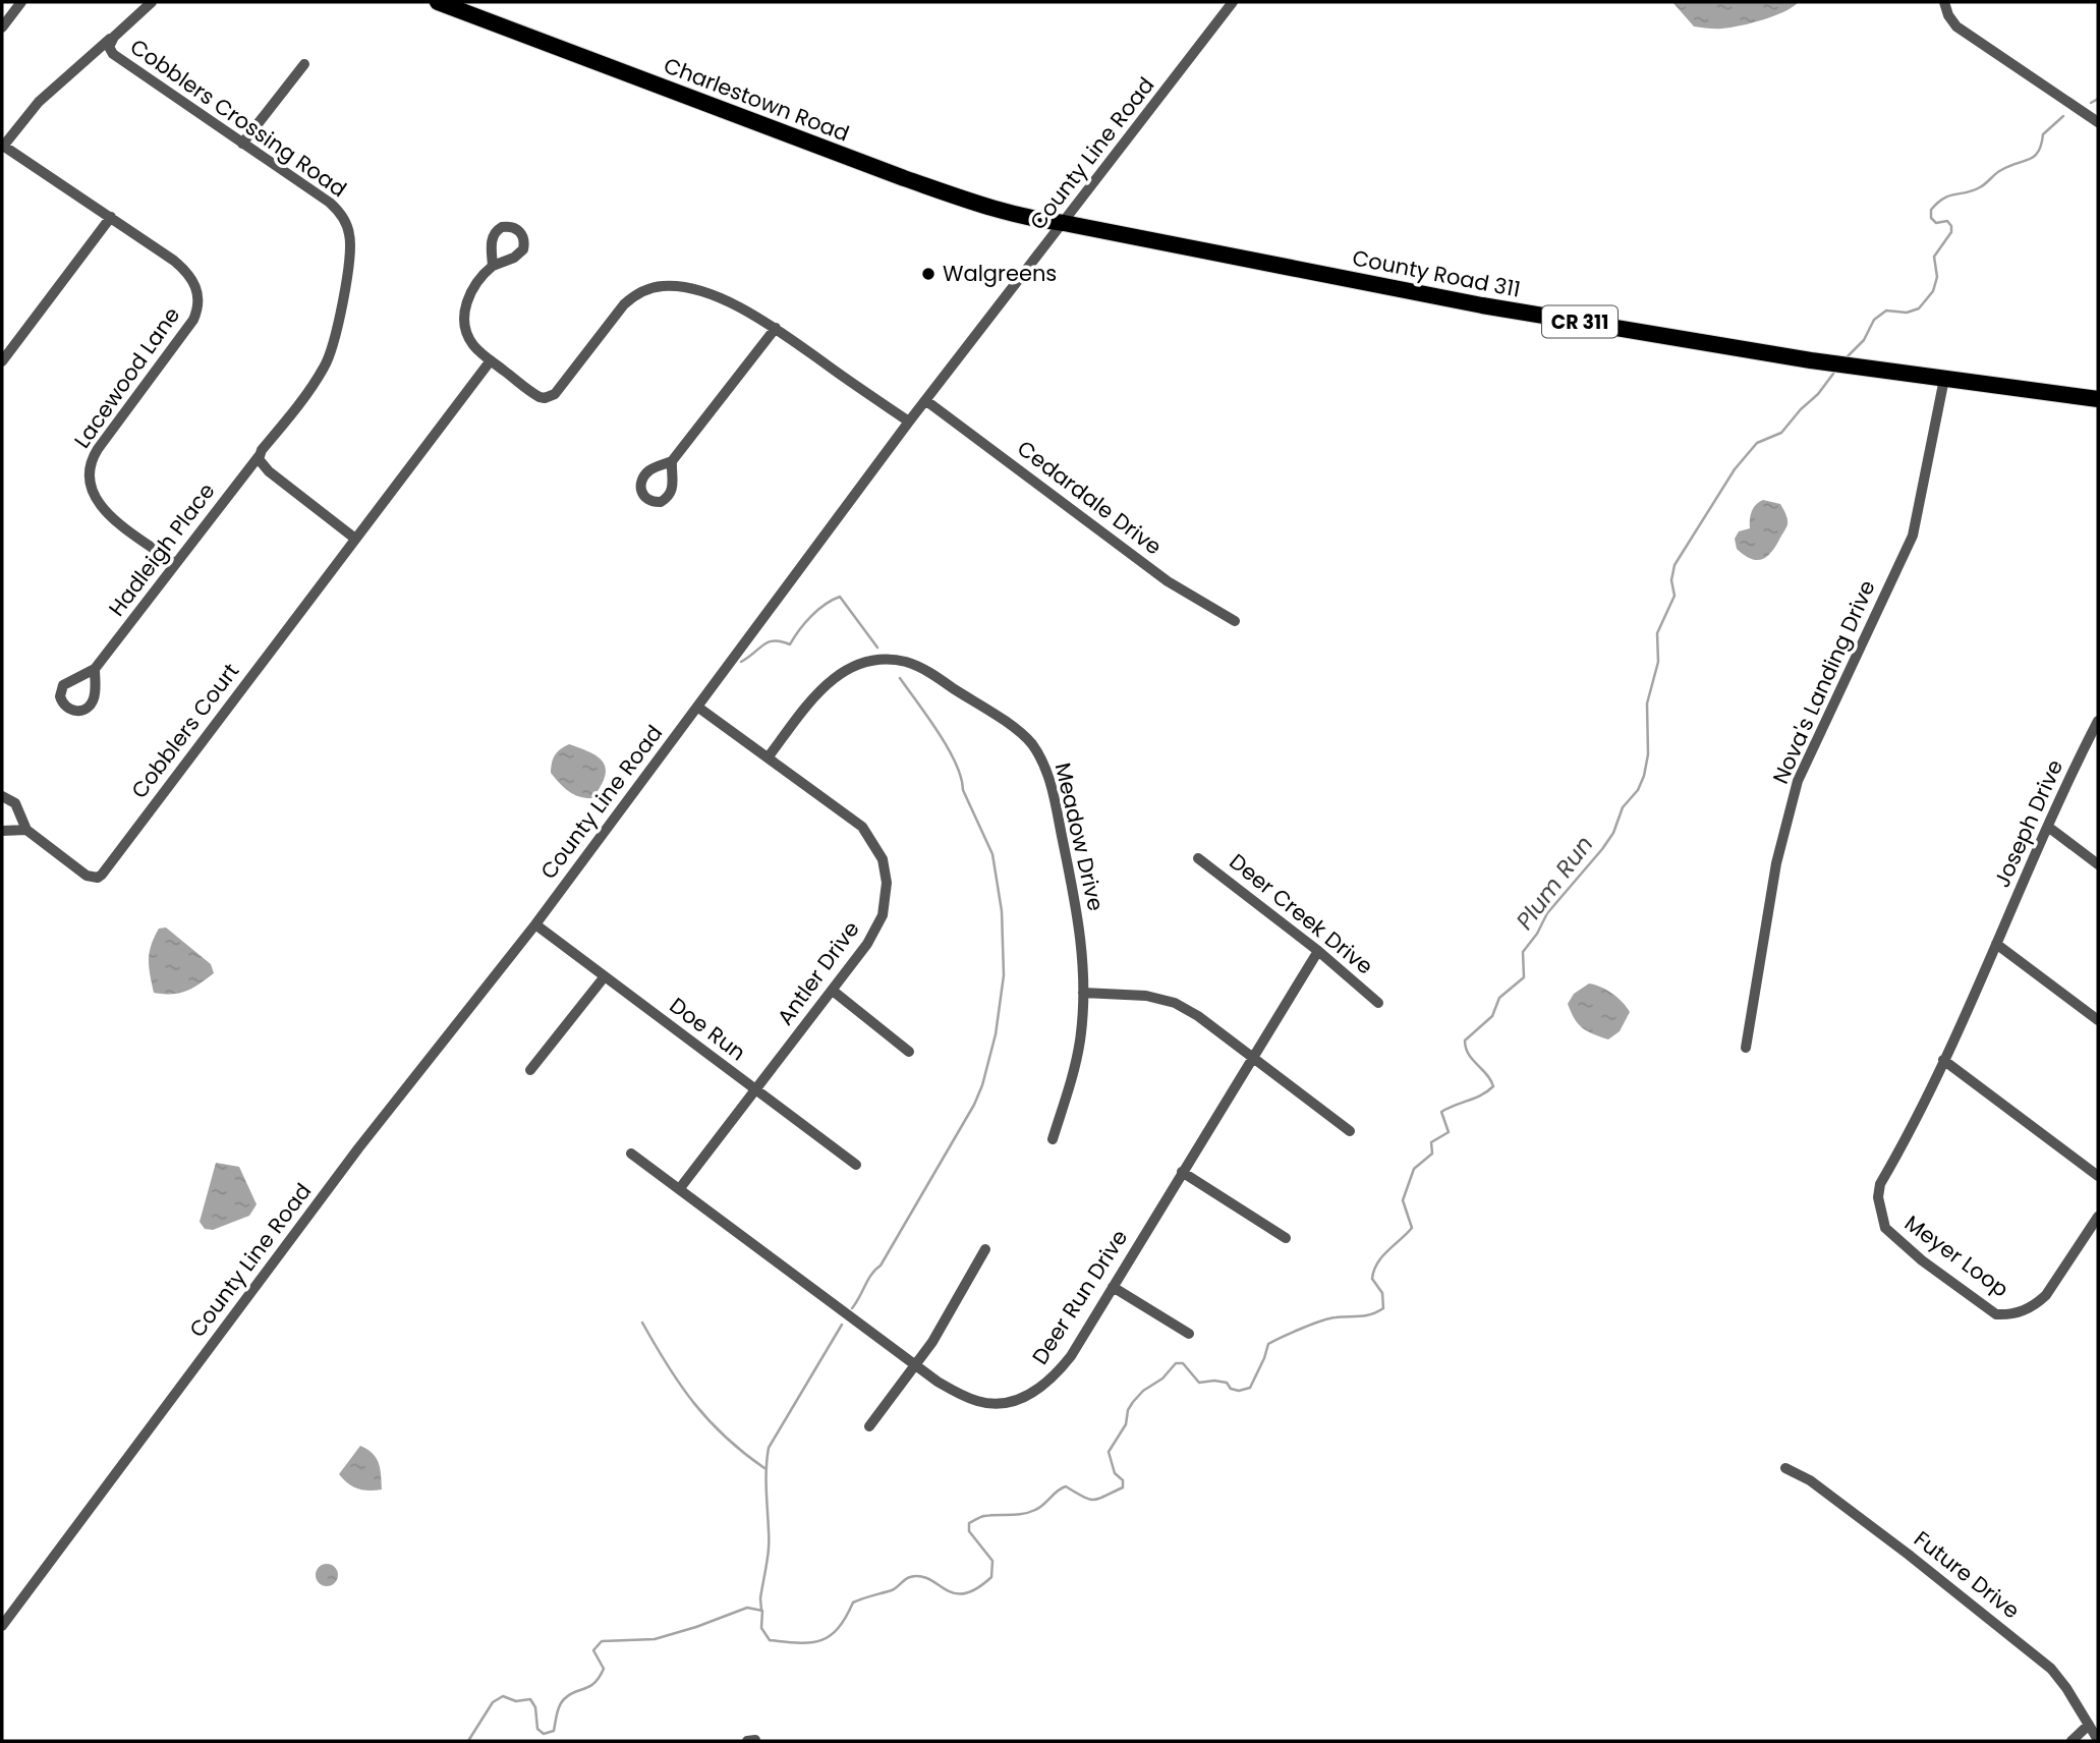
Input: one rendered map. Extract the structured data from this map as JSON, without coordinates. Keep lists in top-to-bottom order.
{
  "streets": {
    "main road": ["Charlestown Road", "County Road 311", "CR 311"],
    "street": [
      "Cobblers Crossing Road",
      "County Line Road",
      "Lacewood Lane",
      "Cedardale Drive",
      "Hadleigh Place",
      "Nova's Landing Drive",
      "Cobblers Court",
      "Joseph Drive",
      "Meadow Drive",
      "Deer Creek Drive",
      "Antler Drive",
      "Doe Run",
      "Meyer Loop",
      "Deer Run Drive",
      "Future Drive"
    ]
  },
  "crossings": [
    ["Charlestown Road", "County Line Road"],
    ["Charlestown Road", "County Road 311"],
    ["Cobblers Crossing Road", "Hadleigh Place"],
    ["County Line Road", "County Road 311"],
    ["County Line Road", "Cedardale Drive"],
    ["County Line Road", "Antler Drive"],
    ["County Line Road", "Doe Run"],
    ["County Road 311", "Nova's Landing Drive"],
    ["Lacewood Lane", "Hadleigh Place"],
    ["Joseph Drive", "Meyer Loop"],
    ["Meadow Drive", "Antler Drive"],
    ["Deer Creek Drive", "Deer Run Drive"],
    ["Antler Drive", "Doe Run"],
    ["Antler Drive", "Deer Run Drive"]
  ],
  "water": ["Plum Run"],
  "places": ["Walgreens"]
}
